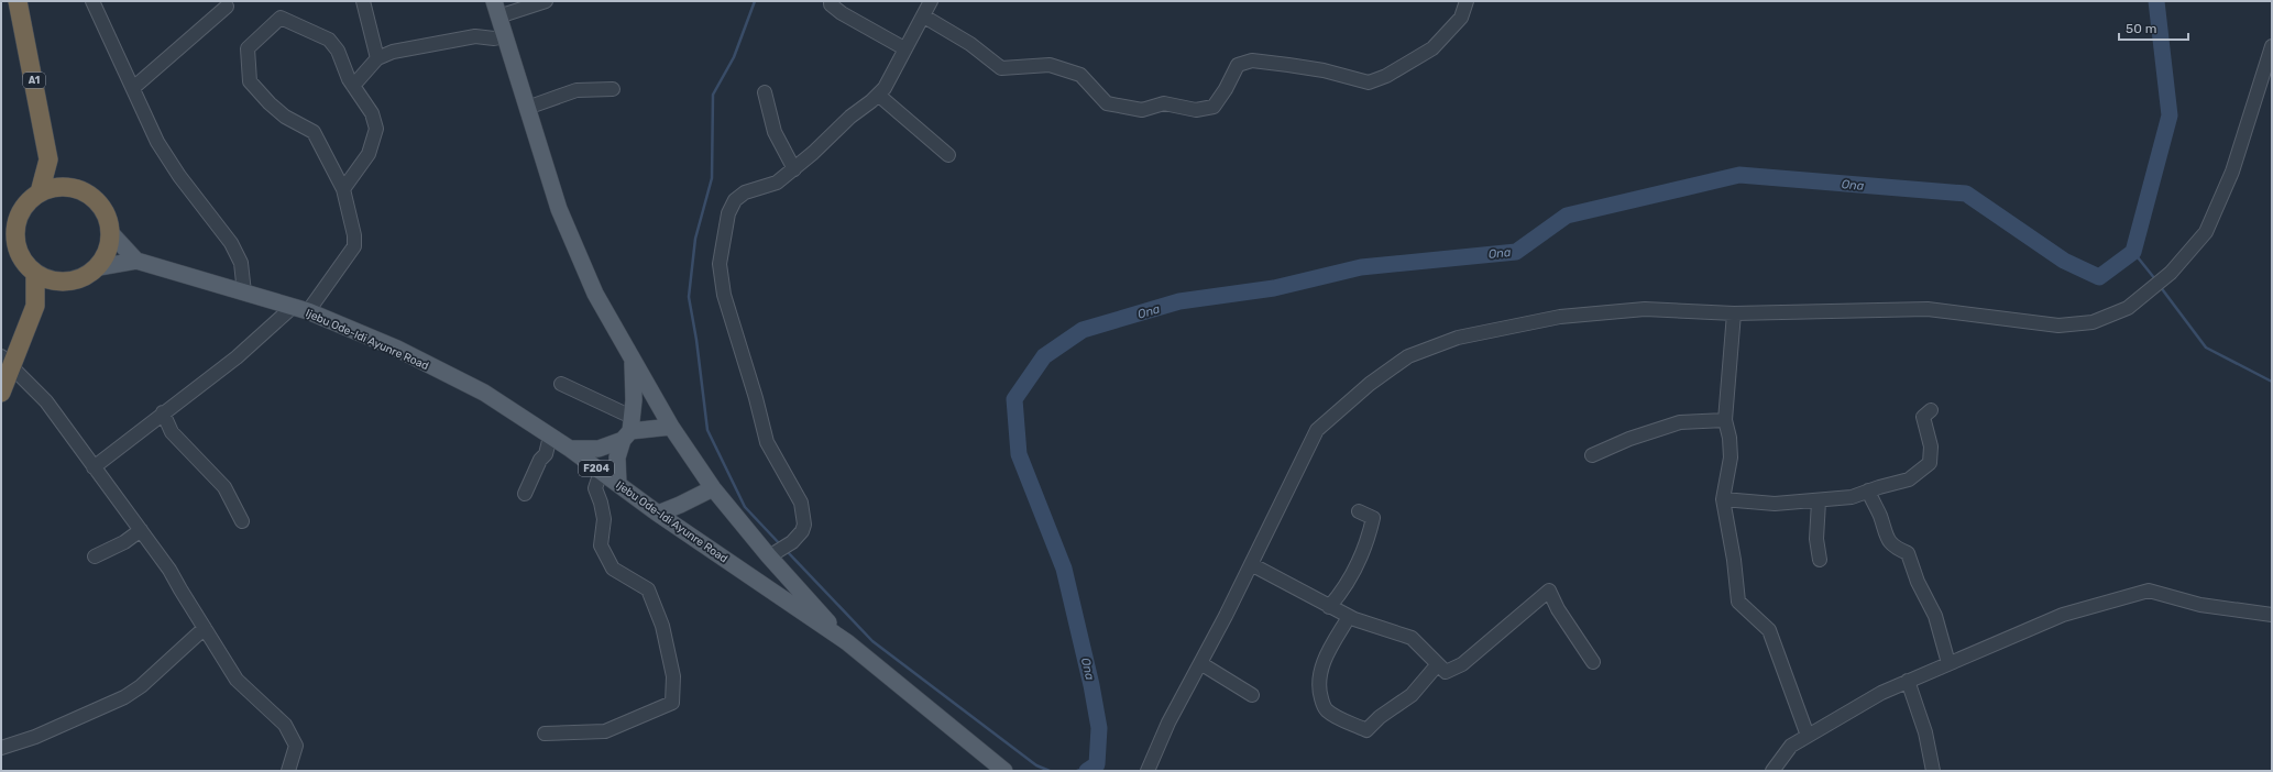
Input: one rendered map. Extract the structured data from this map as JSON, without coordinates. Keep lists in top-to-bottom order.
{
  "streets": {
    "highway": ["A1"],
    "main road": ["Ijebu Ode-Idi Ayunre Road", "F204"]
  },
  "crossings": [
    ["A1", "F204"],
    ["Ijebu Ode-Idi Ayunre Road", "F204"]
  ],
  "water": ["Ona"],
  "scale_bar": "50 m"
}
